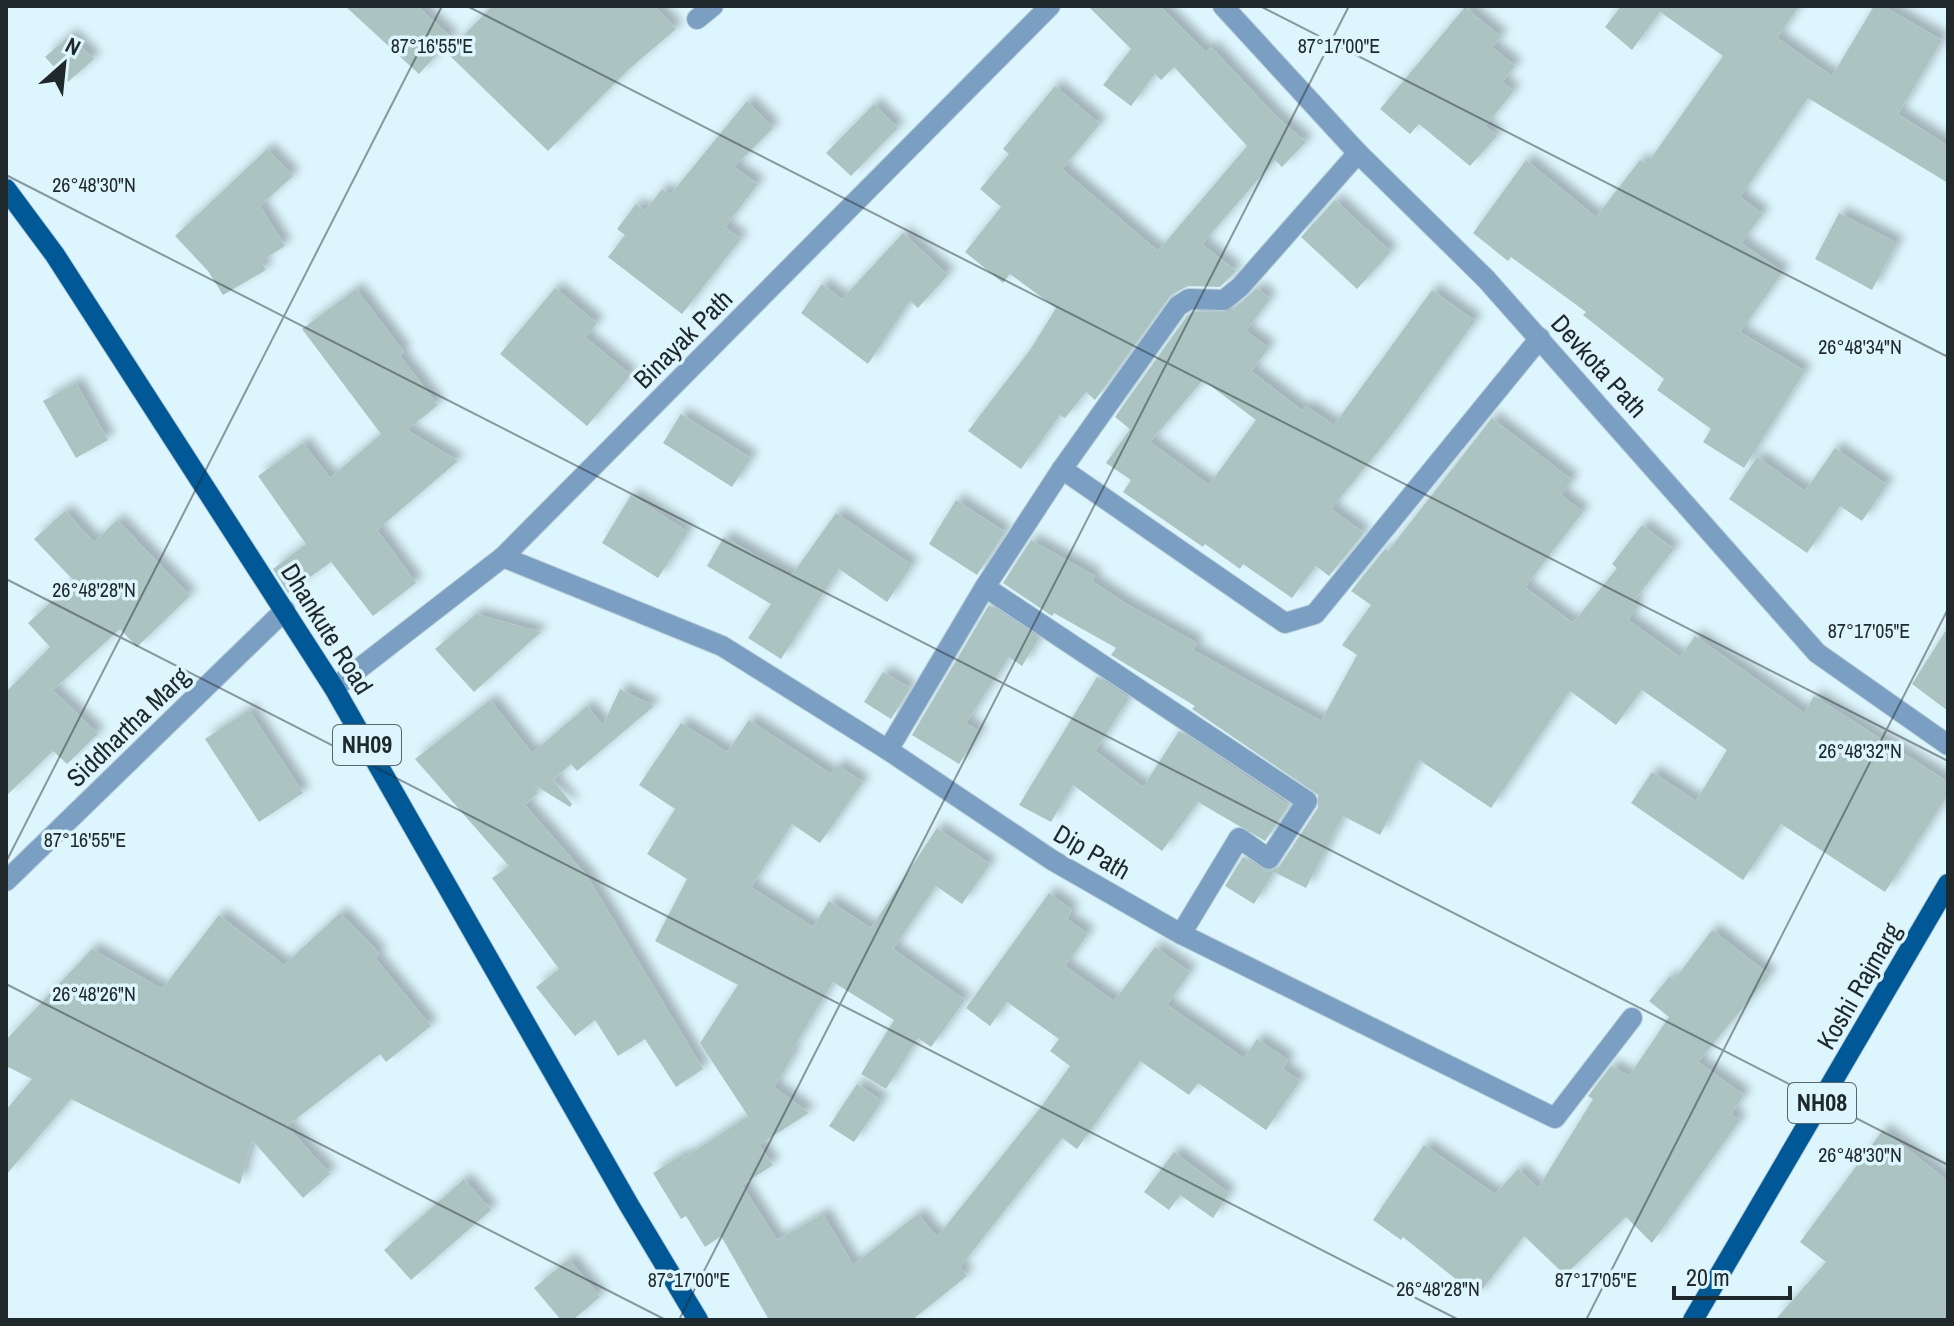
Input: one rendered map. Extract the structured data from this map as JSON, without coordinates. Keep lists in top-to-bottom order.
{
  "streets": {
    "main road": [
      "Dhankute Road",
      "NH09",
      "Koshi Rajmarg",
      "NH08"
    ],
    "street": [
      "Binayak Path",
      "Devkota Path",
      "Siddhartha Marg",
      "Dip Path"
    ]
  },
  "crossings": [
    ["Binayak Path", "Dhankute Road"],
    ["Binayak Path", "Dip Path"],
    ["Dhankute Road", "Siddhartha Marg"]
  ],
  "scale_bar": "20 m",
  "north": "top right",
  "coordinates": [
    "87°16'55\"E",
    "87°17'00\"E",
    "26°48'30\"N",
    "26°48'34\"N",
    "26°48'28\"N",
    "87°17'05\"E",
    "26°48'32\"N",
    "26°48'26\"N"
  ]
}
